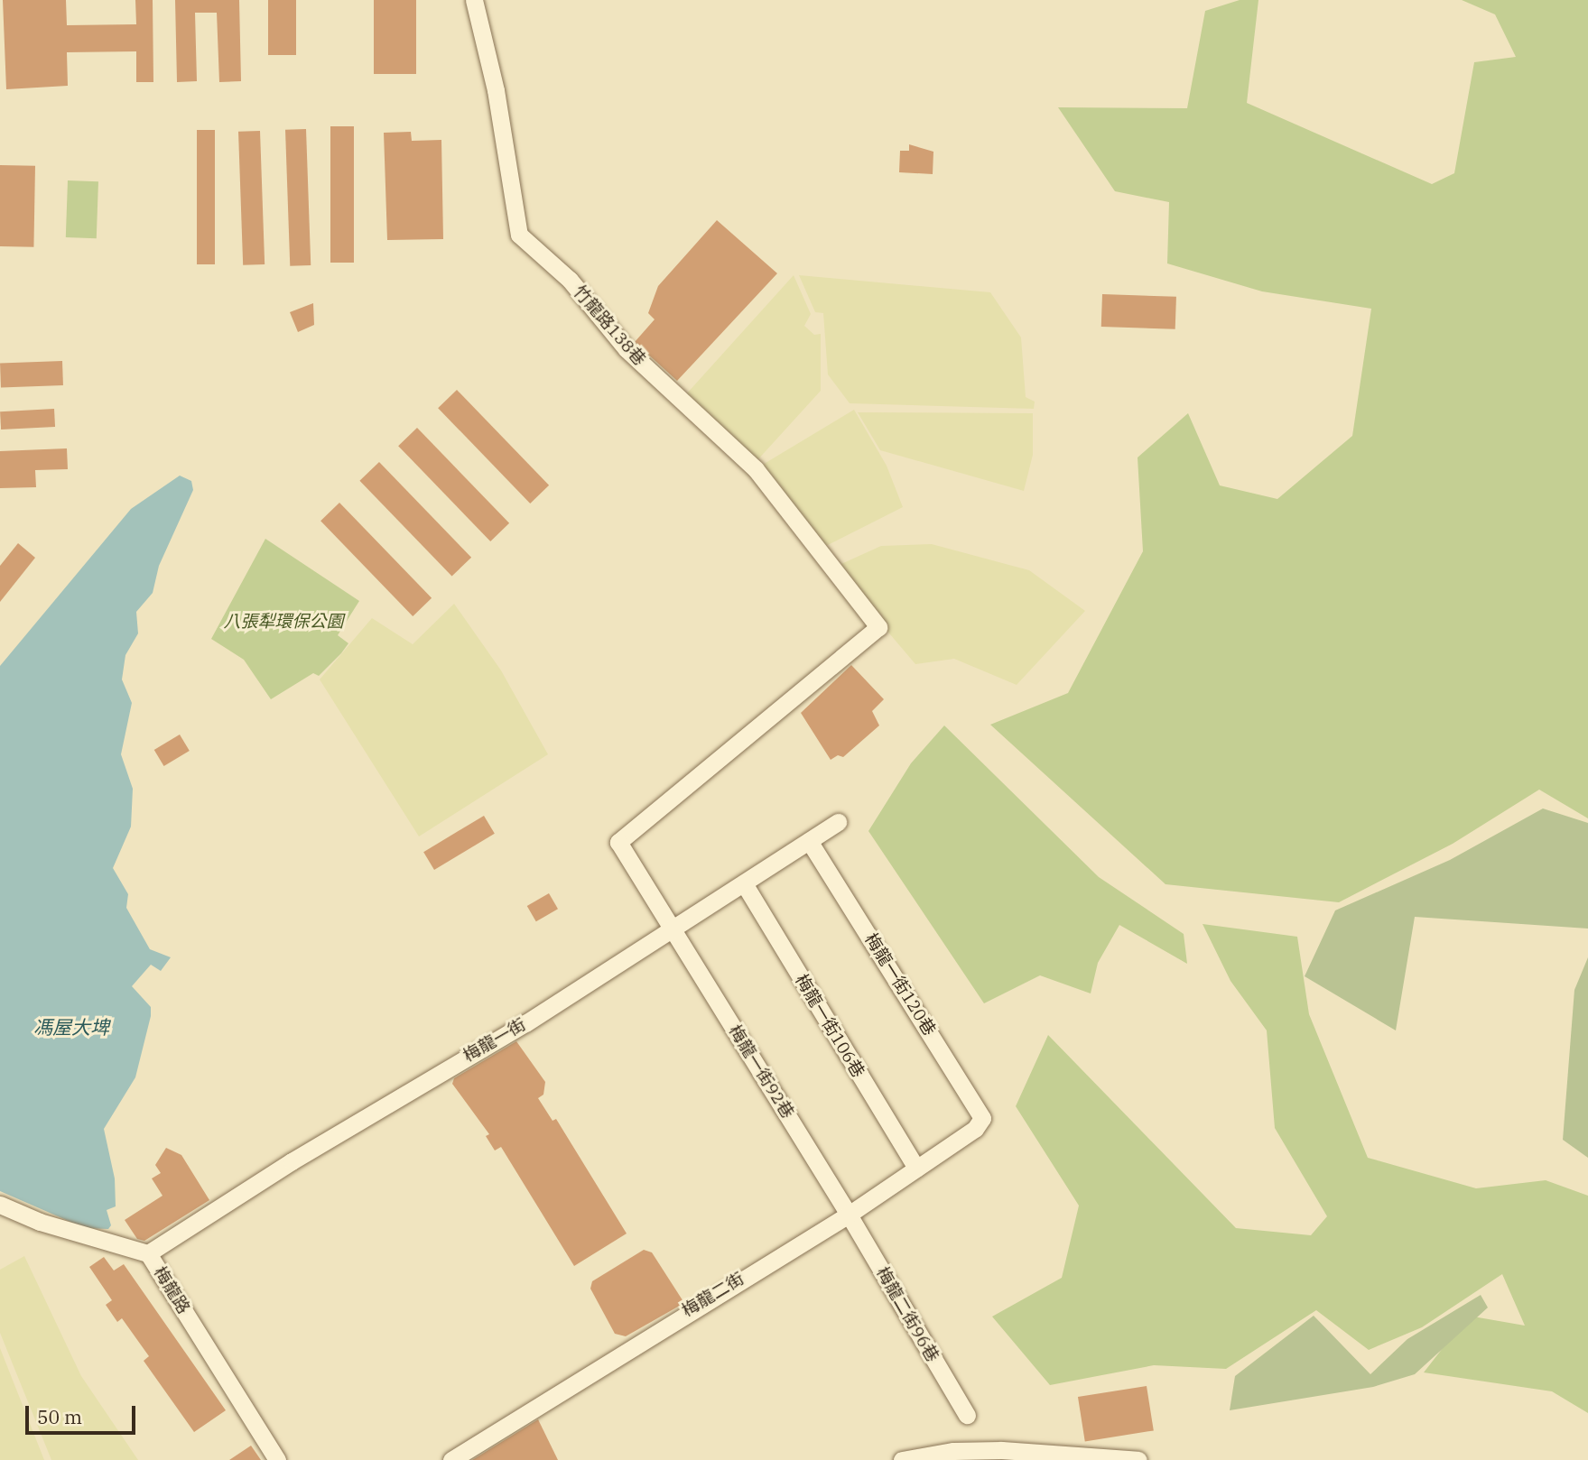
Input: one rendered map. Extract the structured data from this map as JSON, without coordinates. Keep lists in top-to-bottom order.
{
  "streets": {
    "street": [
      "竹龍路138巷",
      "梅龍一街120巷",
      "梅龍一街106巷",
      "梅龍一街",
      "梅龍一街92巷",
      "梅龍路",
      "梅龍二街",
      "梅龍二街96巷"
    ]
  },
  "crossings": [
    ["竹龍路138巷", "梅龍一街92巷"],
    ["梅龍一街120巷", "梅龍一街"],
    ["梅龍一街120巷", "梅龍二街"],
    ["梅龍一街106巷", "梅龍一街"],
    ["梅龍一街106巷", "梅龍二街"],
    ["梅龍一街", "梅龍一街92巷"],
    ["梅龍一街", "梅龍路"],
    ["梅龍一街92巷", "梅龍二街"],
    ["梅龍一街92巷", "梅龍二街96巷"],
    ["梅龍二街", "梅龍二街96巷"]
  ],
  "water": ["馮屋大埤"],
  "parks": ["八張犁環保公園"],
  "scale_bar": "50 m"
}
